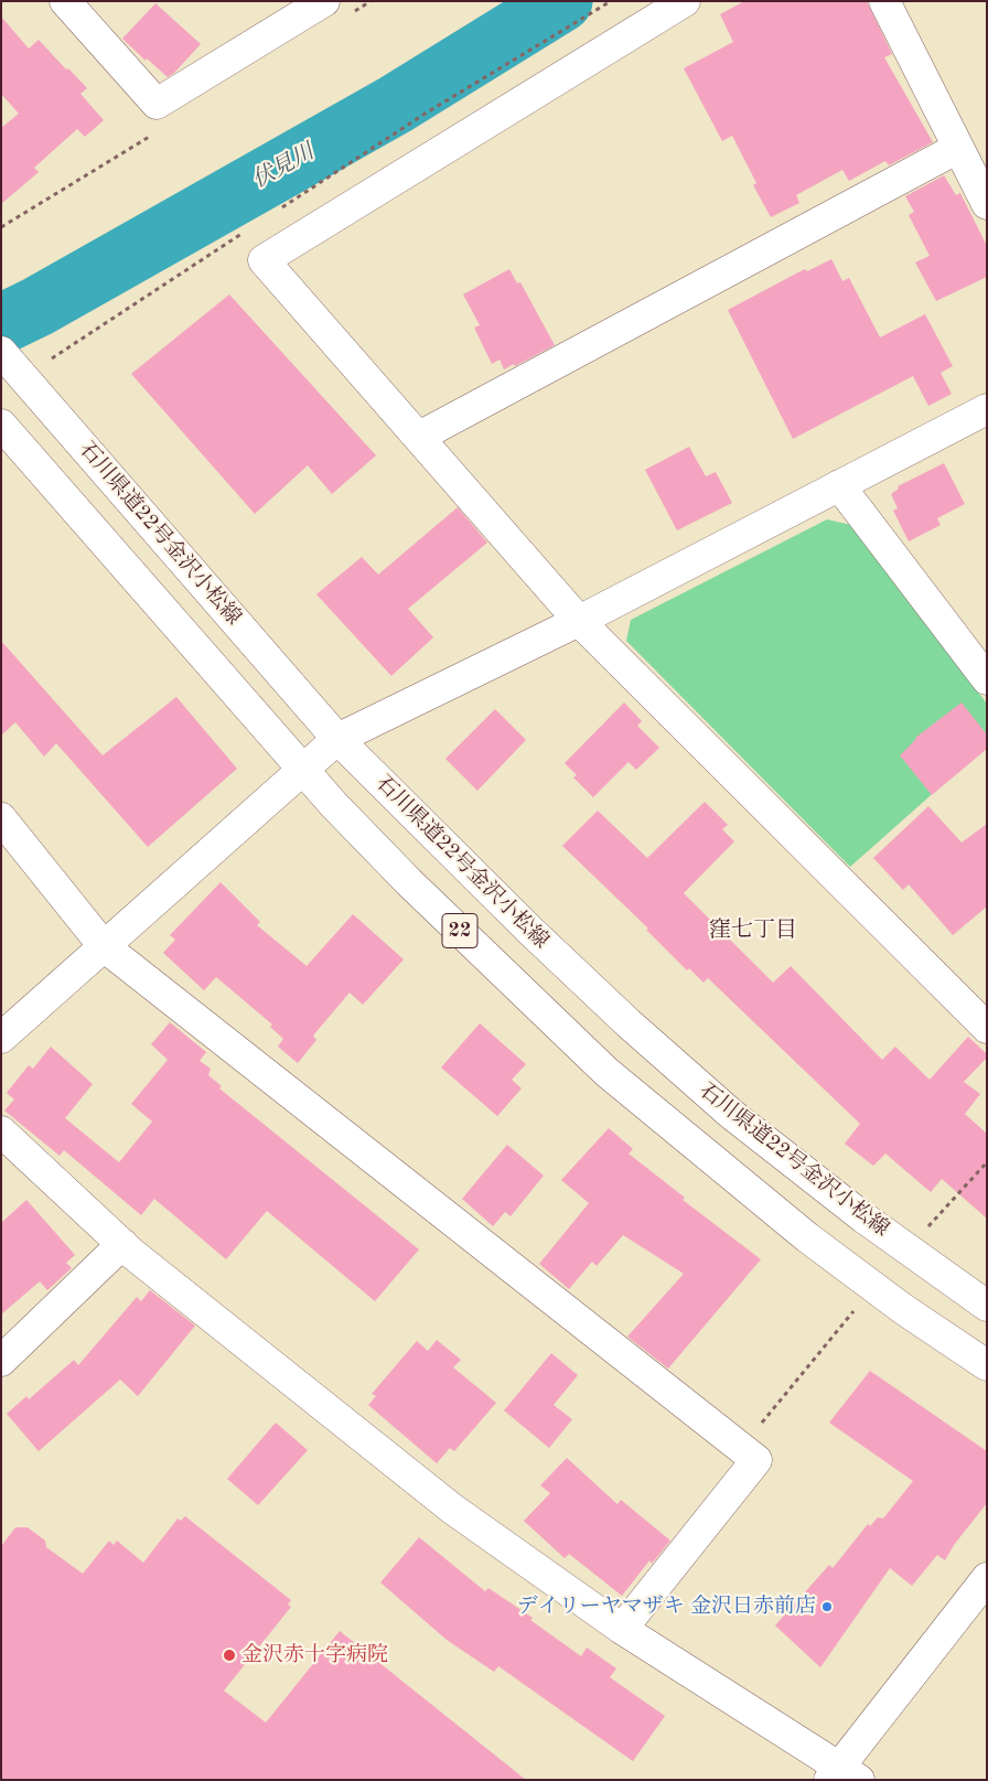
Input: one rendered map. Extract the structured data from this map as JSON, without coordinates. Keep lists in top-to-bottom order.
{
  "streets": {
    "street": ["石川県道22号金沢小松線", "22"]
  },
  "districts": ["窪七丁目"],
  "water": ["伏見川"],
  "places": ["デイリーヤマザキ 金沢日赤前店", "金沢赤十字病院"]
}
